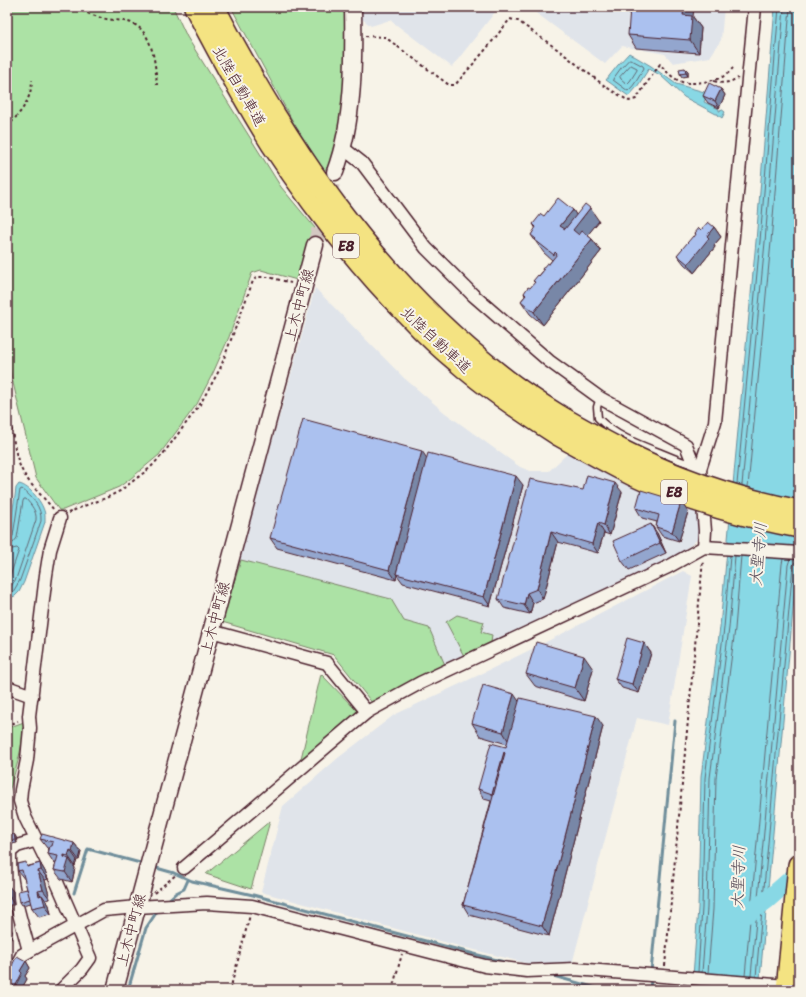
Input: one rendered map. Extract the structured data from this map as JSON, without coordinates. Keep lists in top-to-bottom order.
{
  "streets": {
    "highway": ["北陸自動車道", "E8"],
    "main road": ["上木中町線"]
  },
  "water": ["大聖寺川"]
}
